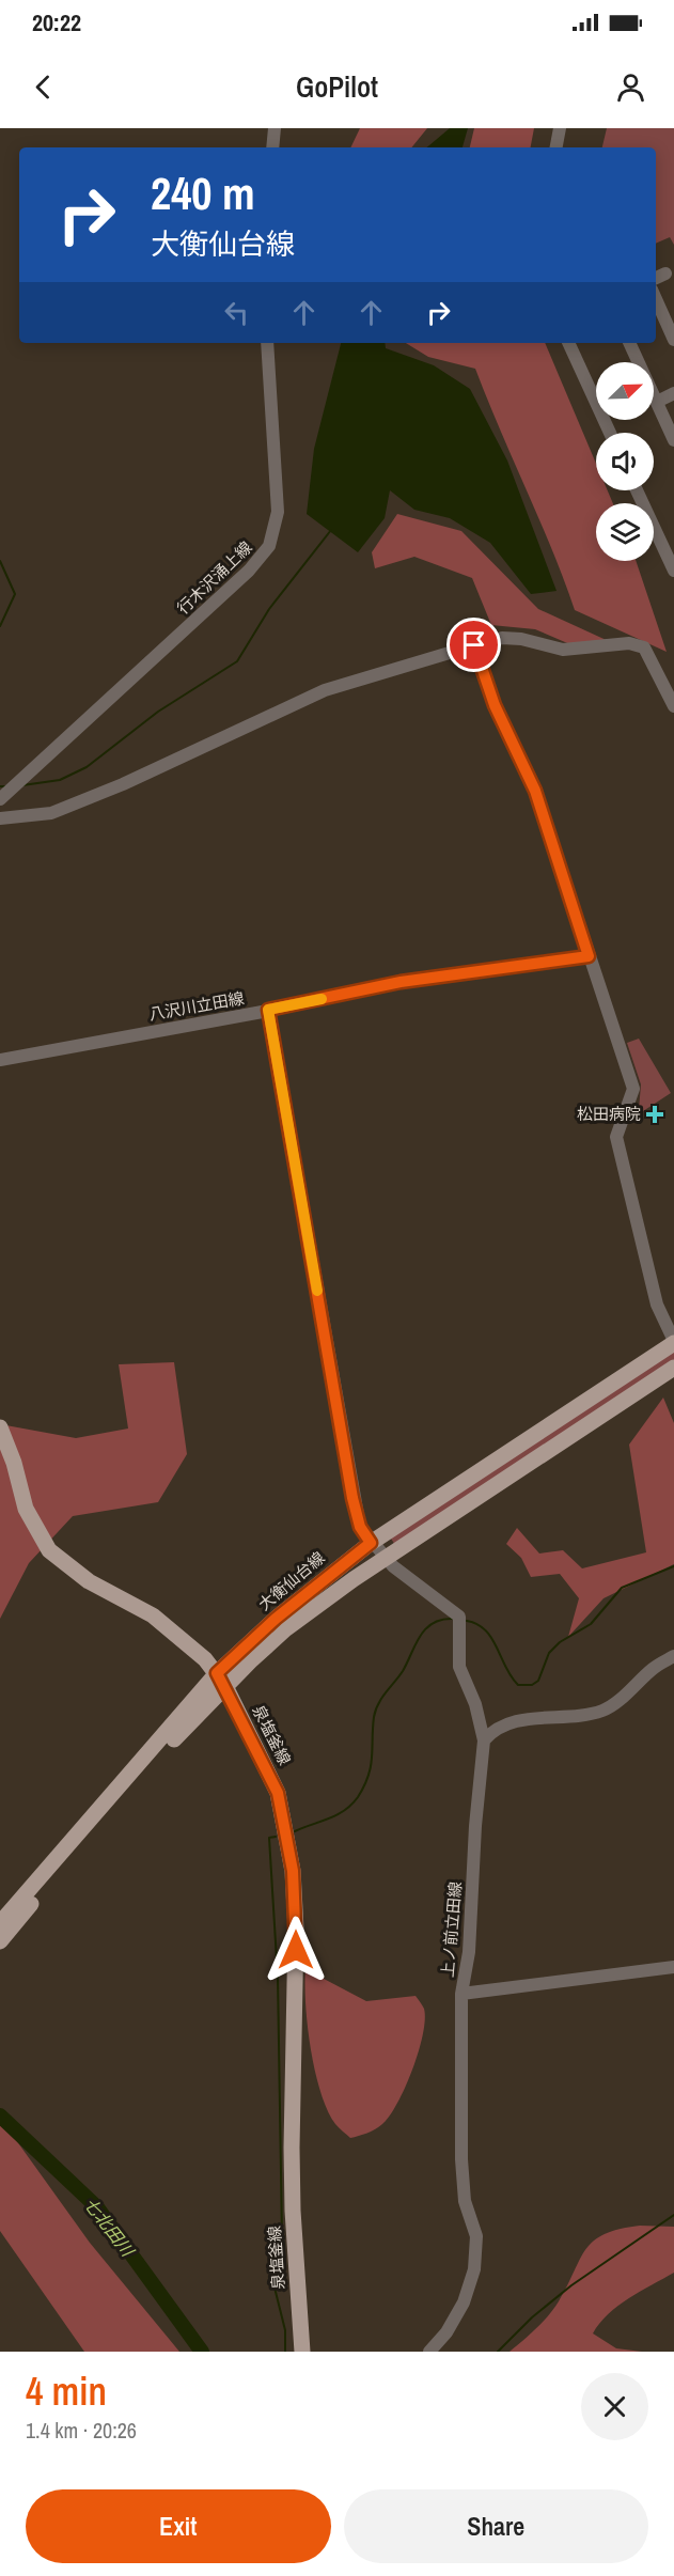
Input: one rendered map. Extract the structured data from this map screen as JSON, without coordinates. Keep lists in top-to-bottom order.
{
  "streets": {
    "main road": ["大衡仙台線", "泉塩釜線"],
    "street": ["行木沢涌上線", "八沢川立田線", "上ノ前立田線"]
  },
  "crossings": [
    ["八沢川立田線", "上ノ前立田線"],
    ["大衡仙台線", "泉塩釜線"],
    ["大衡仙台線", "上ノ前立田線"]
  ],
  "water": ["七北田川"],
  "places": {
    "health": ["松田病院"]
  },
  "north": "top right",
  "page": {
    "status": "20:22",
    "header": "GoPilot",
    "turn": ["240 m", "大衡仙台線"],
    "heading": ["4 min", "1.4 km · 20:26"],
    "buttons": ["Exit", "Share"]
  }
}
